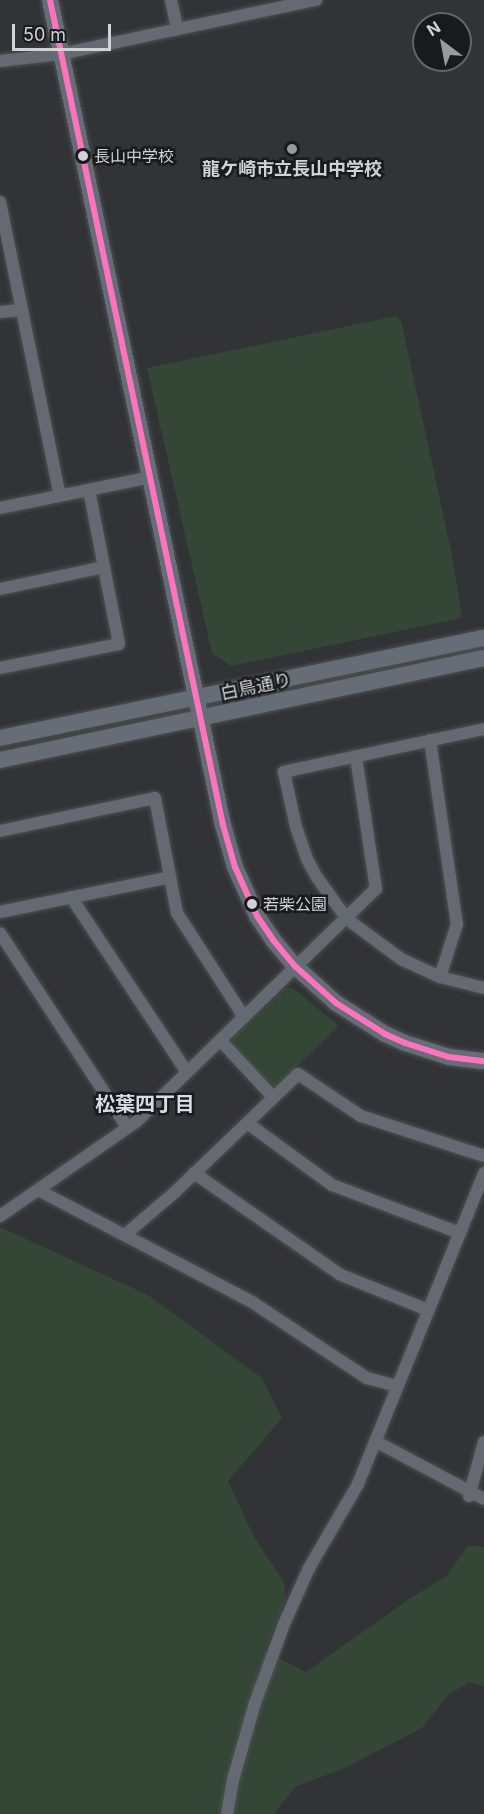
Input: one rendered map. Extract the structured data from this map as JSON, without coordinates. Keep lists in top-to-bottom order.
{
  "streets": {
    "street": ["白鳥通り"]
  },
  "districts": ["松葉四丁目"],
  "places": ["龍ケ崎市立長山中学校", "長山中学校", "若柴公園"],
  "scale_bar": "50 m",
  "north": "top left"
}
